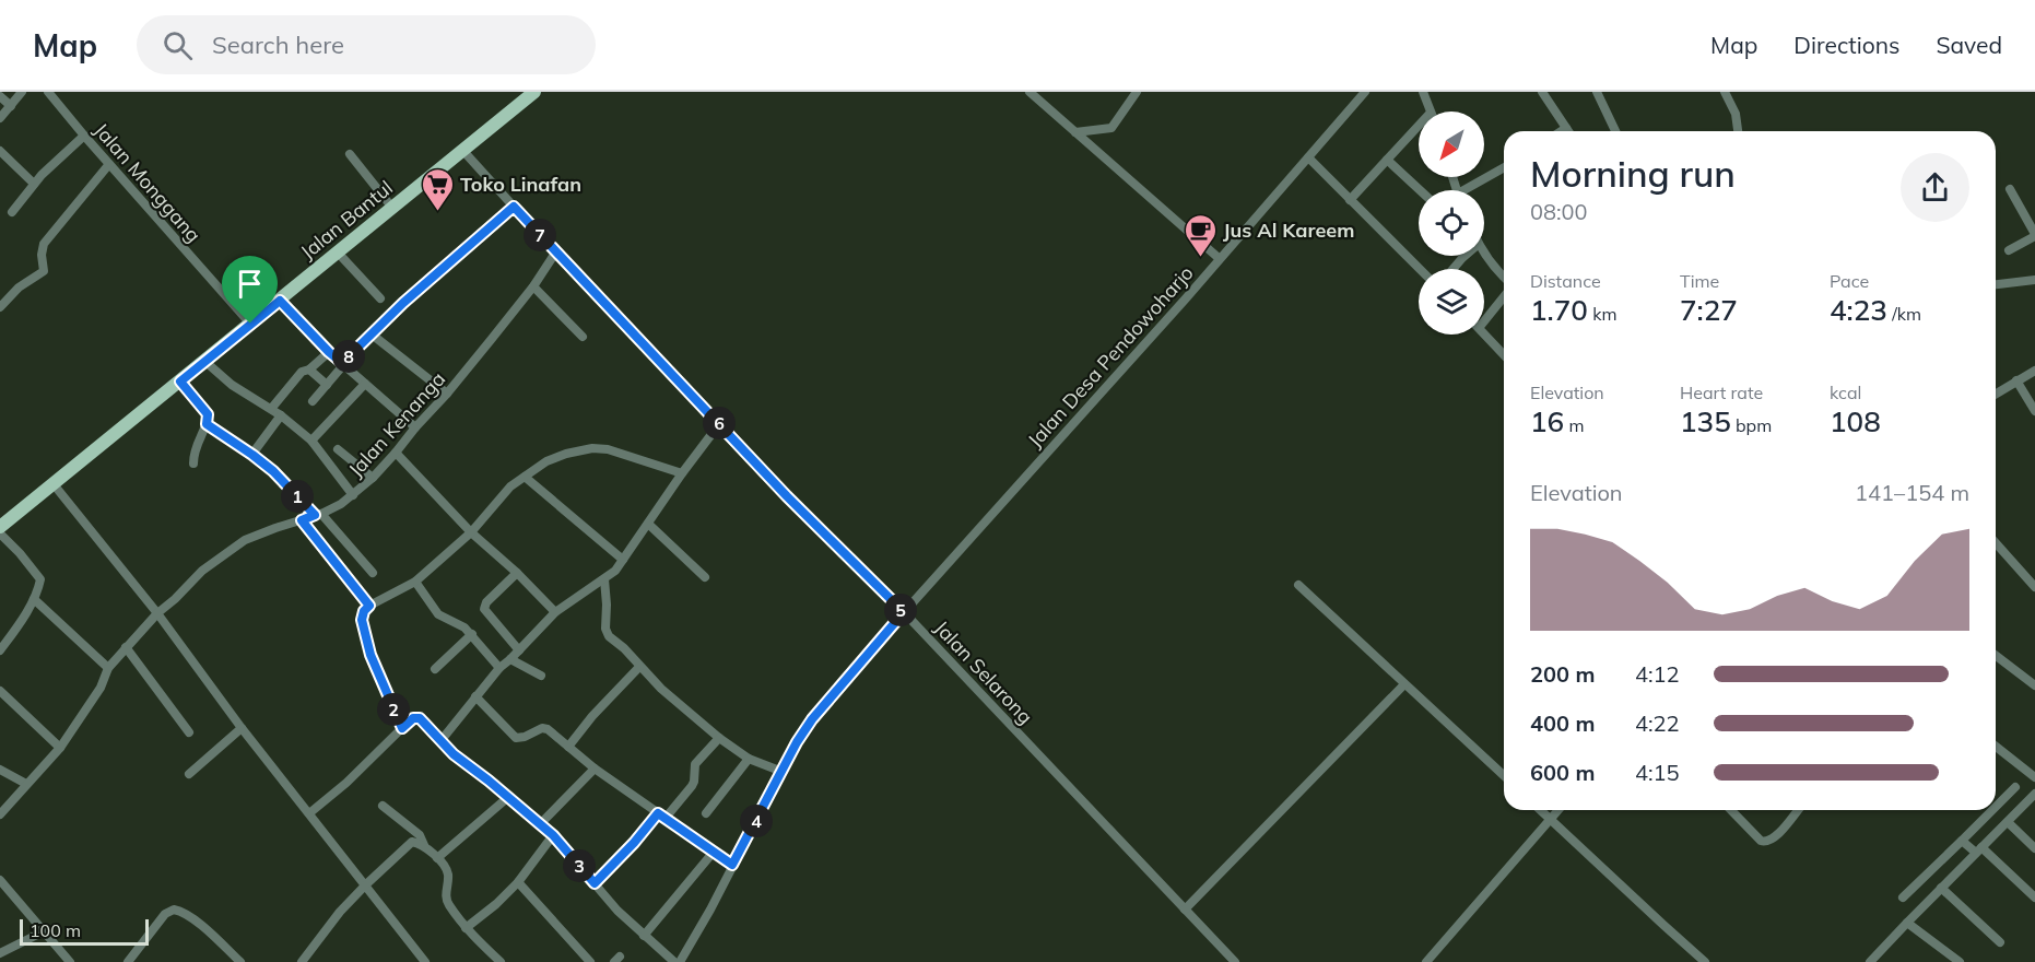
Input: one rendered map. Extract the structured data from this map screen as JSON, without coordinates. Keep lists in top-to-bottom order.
{
  "streets": {
    "main road": ["Jalan Bantul"],
    "street": [
      "Jalan Monggang",
      "Jalan Desa Pendowoharjo",
      "Jalan Kenanga",
      "Jalan Selarong"
    ]
  },
  "crossings": [
    ["Jalan Monggang", "Jalan Bantul"],
    ["Jalan Bantul", "Jalan Selarong"],
    ["Jalan Desa Pendowoharjo", "Jalan Selarong"],
    ["Jalan Kenanga", "Jalan Selarong"]
  ],
  "places": {
    "supermarket": ["Toko Linafan"],
    "cafe": ["Jus Al Kareem"]
  },
  "scale_bar": "100 m",
  "north": "bottom left",
  "page": {
    "header": "Map",
    "search": "Search here",
    "nav": ["Map", "Directions", "Saved"],
    "heading": ["Morning run", "08:00"],
    "pins": [
      "7",
      "8",
      "6",
      "1",
      "5",
      "2",
      "4",
      "3"
    ],
    "stats": [
      ["Distance", "1.70 km"],
      ["Time", "7:27"],
      ["Pace", "4:23 /km"],
      ["Elevation", "16 m"],
      ["Heart rate", "135 bpm"],
      ["kcal", "108"]
    ],
    "chart": ["Elevation", "141–154 m"],
    "list": [
      {
        "name": "200 m",
        "note": "4:12"
      },
      {
        "name": "400 m",
        "note": "4:22"
      },
      {
        "name": "600 m",
        "note": "4:15"
      }
    ],
    "scale": "100 m"
  }
}
